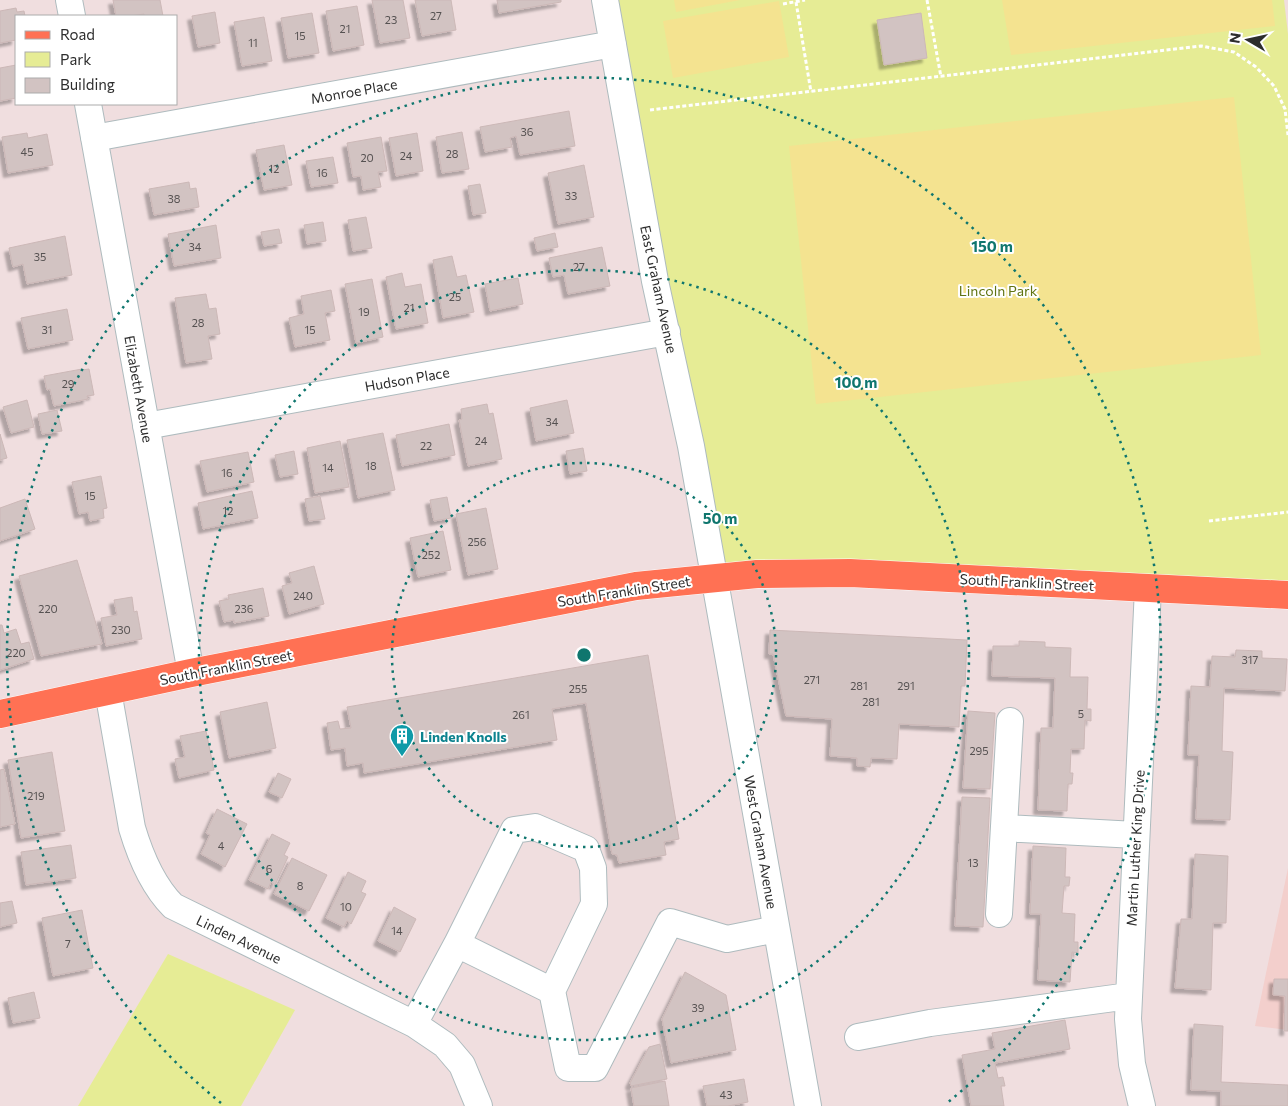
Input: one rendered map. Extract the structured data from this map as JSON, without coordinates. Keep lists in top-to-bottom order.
{
  "streets": {
    "main road": ["South Franklin Street"],
    "street": [
      "Monroe Place",
      "East Graham Avenue",
      "Hudson Place",
      "Elizabeth Avenue",
      "West Graham Avenue",
      "Martin Luther King Drive",
      "Linden Avenue"
    ]
  },
  "crossings": [
    ["Monroe Place", "East Graham Avenue"],
    ["Monroe Place", "Elizabeth Avenue"],
    ["East Graham Avenue", "Hudson Place"],
    ["East Graham Avenue", "South Franklin Street"],
    ["East Graham Avenue", "West Graham Avenue"],
    ["Hudson Place", "Elizabeth Avenue"],
    ["Elizabeth Avenue", "South Franklin Street"],
    ["South Franklin Street", "West Graham Avenue"],
    ["South Franklin Street", "Martin Luther King Drive"],
    ["South Franklin Street", "Linden Avenue"]
  ],
  "parks": ["Lincoln Park"],
  "places": {
    "building": ["Linden Knolls"]
  },
  "house_numbers": [
    "27",
    "23",
    "21",
    "15",
    "11",
    "36",
    "45",
    "28",
    "24",
    "20",
    "12",
    "16",
    "33",
    "38",
    "34",
    "35",
    "27",
    "25",
    "21",
    "19",
    "28",
    "31",
    "15",
    "29",
    "34",
    "24",
    "22",
    "18",
    "14",
    "16",
    "15",
    "12",
    "256",
    "252",
    "240",
    "220",
    "236",
    "230",
    "220",
    "317",
    "271",
    "281",
    "291",
    "255",
    "281",
    "5",
    "261",
    "295",
    "219",
    "4",
    "13",
    "6",
    "8",
    "10",
    "14",
    "7",
    "39",
    "43"
  ],
  "legend": ["Road", "Park", "Building"],
  "north": "left",
  "rings": ["150 m", "100 m", "50 m"]
}
